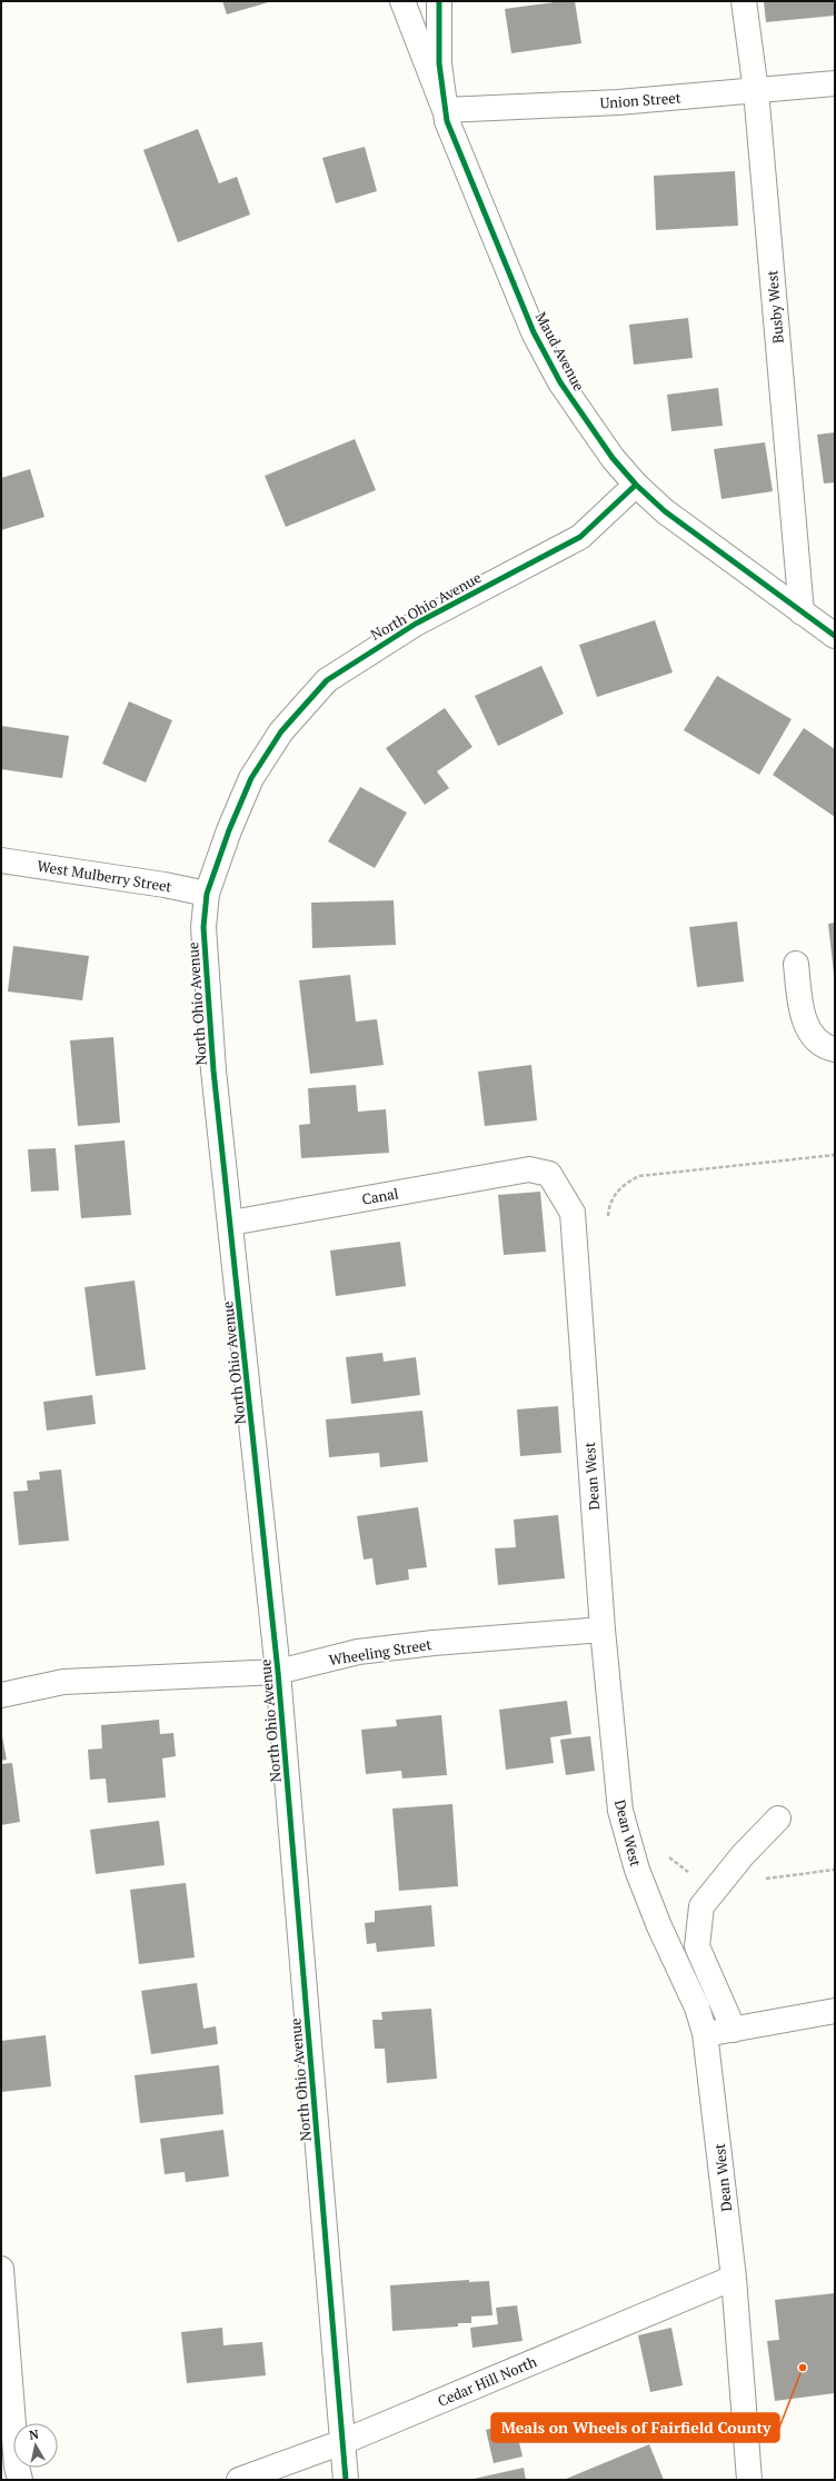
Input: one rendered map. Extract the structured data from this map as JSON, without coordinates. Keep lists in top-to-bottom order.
{
  "streets": {
    "street": [
      "Union Street",
      "Busby West",
      "Maud Avenue",
      "North Ohio Avenue",
      "West Mulberry Street",
      "Canal",
      "Dean West",
      "Wheeling Street",
      "Cedar Hill North"
    ]
  },
  "crossings": [
    ["Union Street", "Busby West"],
    ["Union Street", "Maud Avenue"],
    ["Busby West", "Maud Avenue"],
    ["Maud Avenue", "North Ohio Avenue"],
    ["North Ohio Avenue", "West Mulberry Street"],
    ["North Ohio Avenue", "Canal"],
    ["North Ohio Avenue", "Wheeling Street"],
    ["North Ohio Avenue", "Cedar Hill North"],
    ["Canal", "Dean West"],
    ["Dean West", "Wheeling Street"],
    ["Dean West", "Cedar Hill North"]
  ],
  "places": ["Meals on Wheels of Fairfield County"],
  "north": "top"
}
